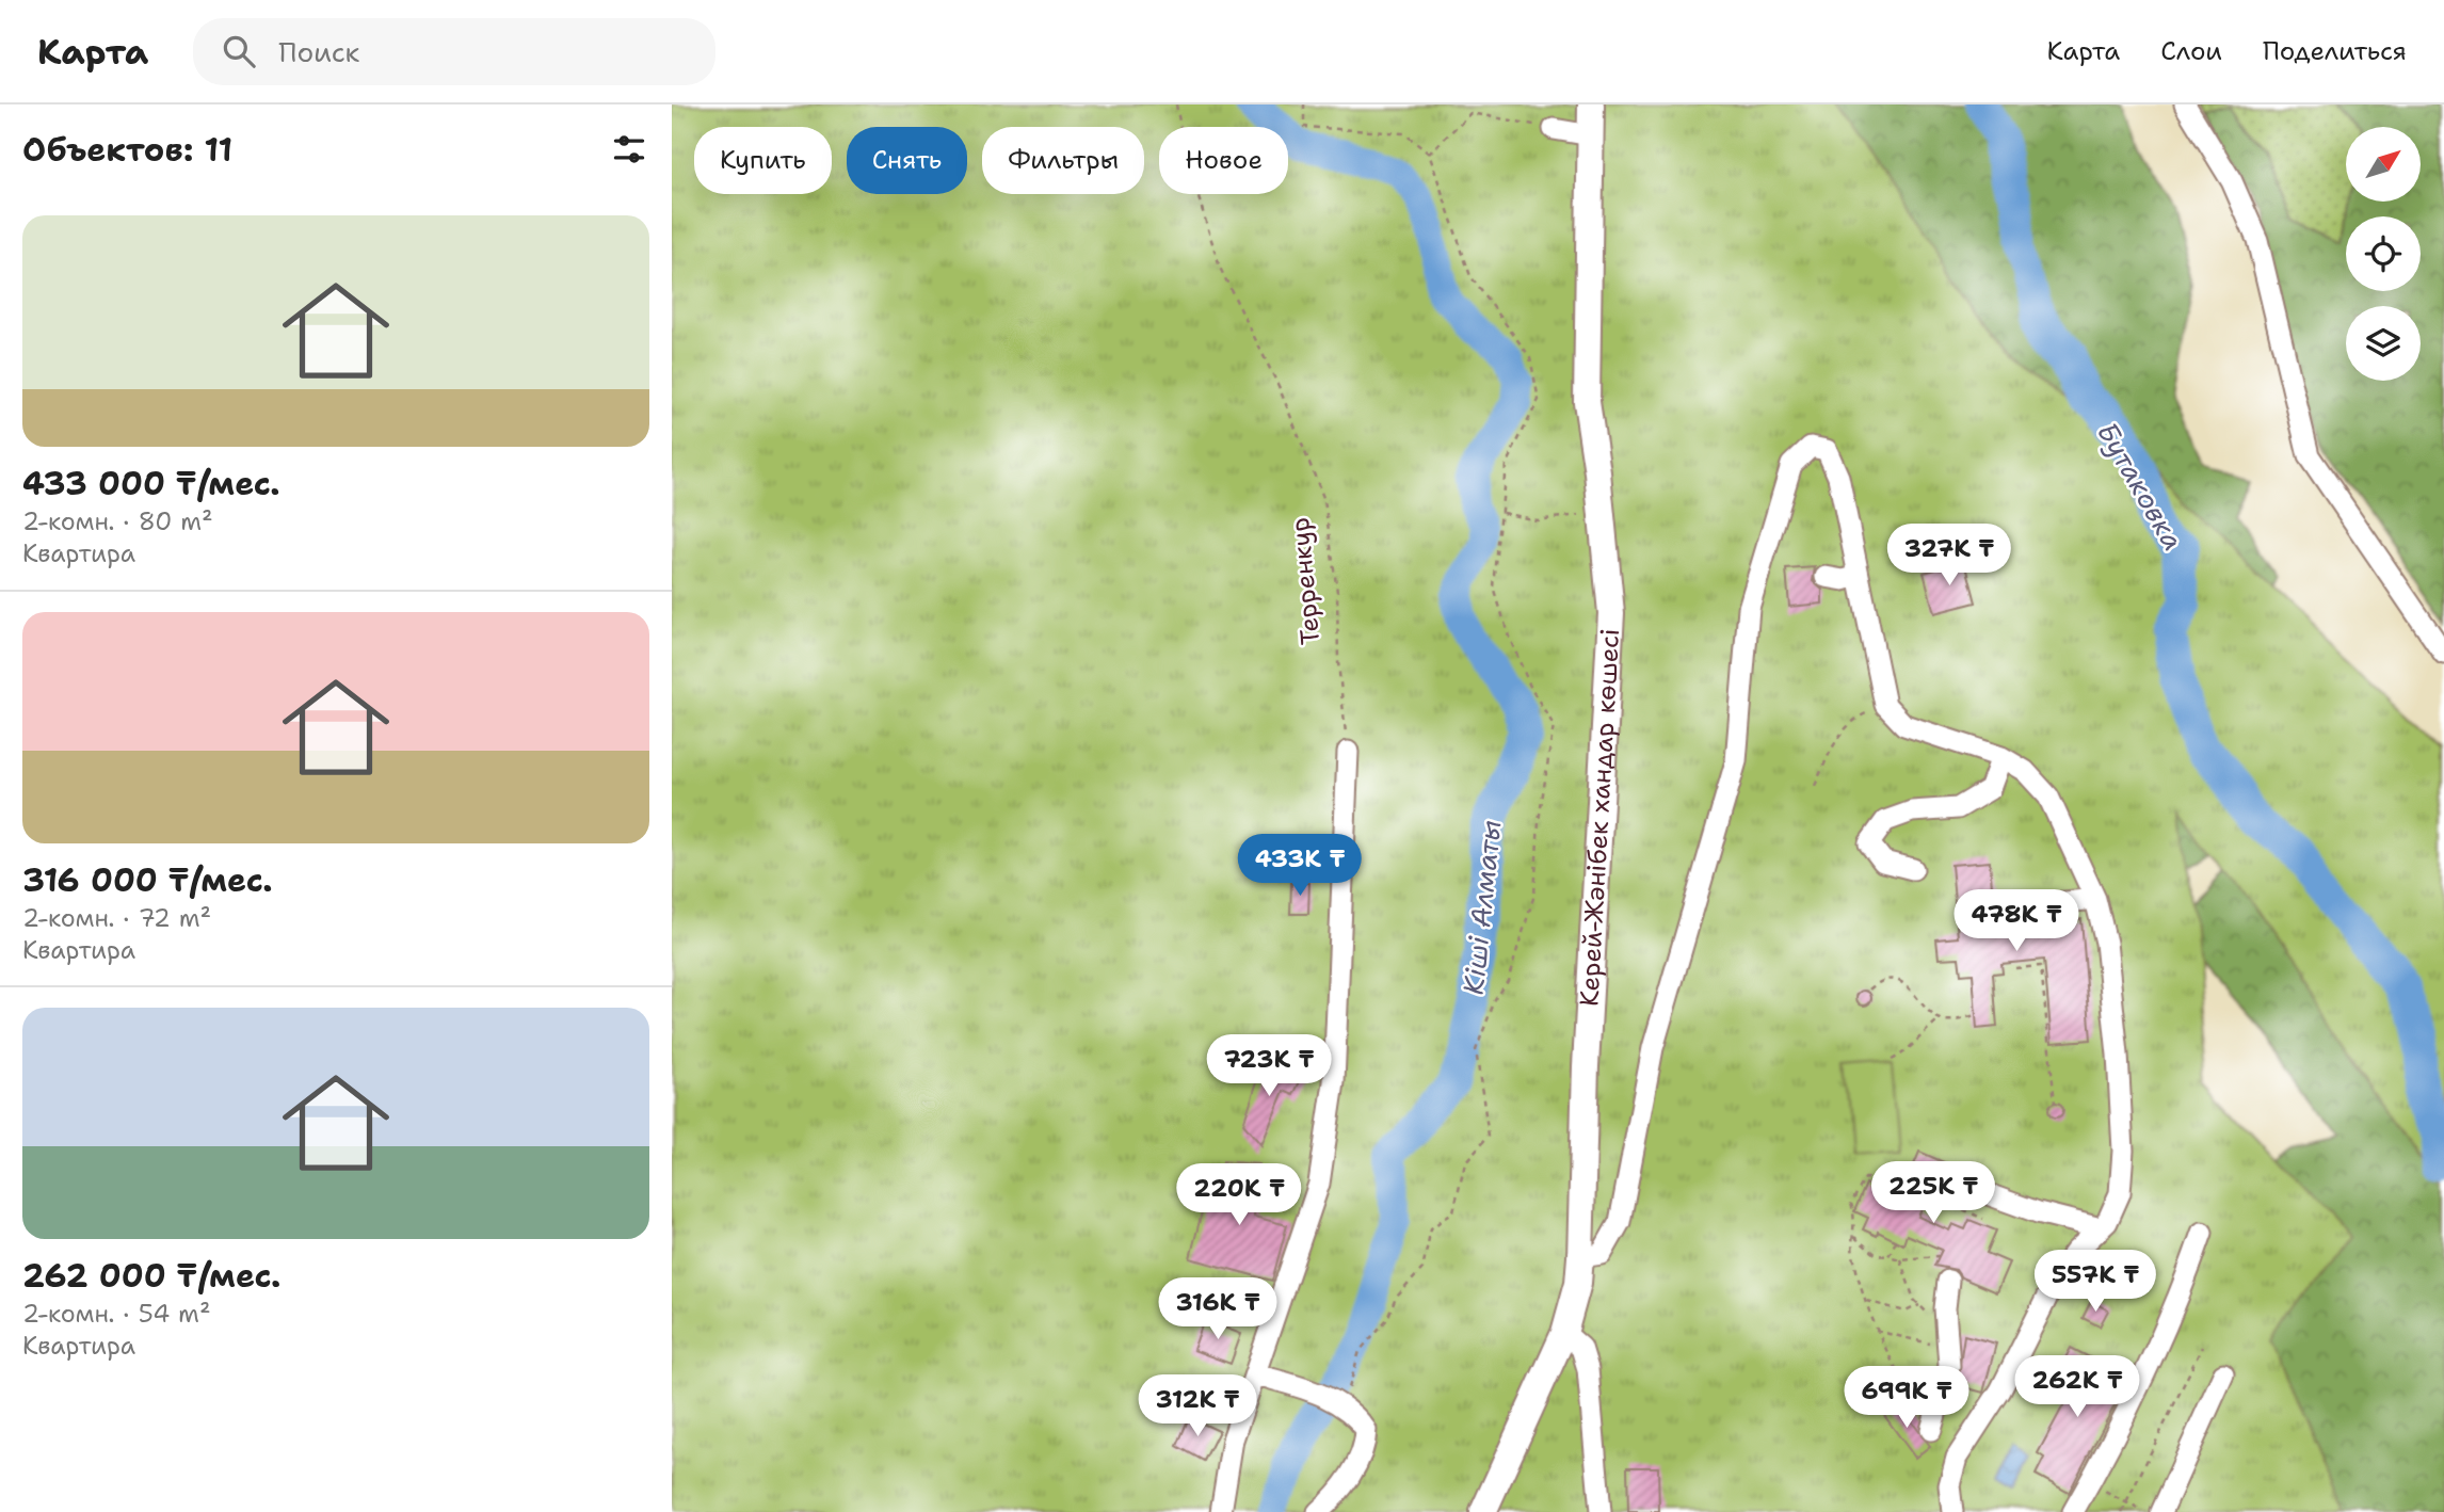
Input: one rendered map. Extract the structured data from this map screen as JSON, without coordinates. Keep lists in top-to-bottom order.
{
  "streets": {
    "main road": ["Керей-Жәнібек хандар көшесі"],
    "path": ["Терренкур"]
  },
  "water": ["Бутаковка", "Кіші Алматы"],
  "north": "top right",
  "page": {
    "header": "Карта",
    "search": "Поиск",
    "nav": ["Карта", "Слои", "Поделиться"],
    "heading": "Объектов: 11",
    "chip": [
      "Купить",
      "Снять",
      "Фильтры",
      "Новое"
    ],
    "list": [
      {
        "name": "433 000 ₸/мес.",
        "note": "2-комн. · 80 m² · Квартира"
      },
      {
        "name": "316 000 ₸/мес.",
        "note": "2-комн. · 72 m² · Квартира"
      },
      {
        "name": "262 000 ₸/мес.",
        "note": "2-комн. · 54 m² · Квартира"
      }
    ],
    "price": [
      "327K ₸",
      "433K ₸",
      "478K ₸",
      "723K ₸",
      "225K ₸",
      "220K ₸",
      "557K ₸",
      "316K ₸",
      "262K ₸",
      "699K ₸",
      "312K ₸"
    ]
  }
}
